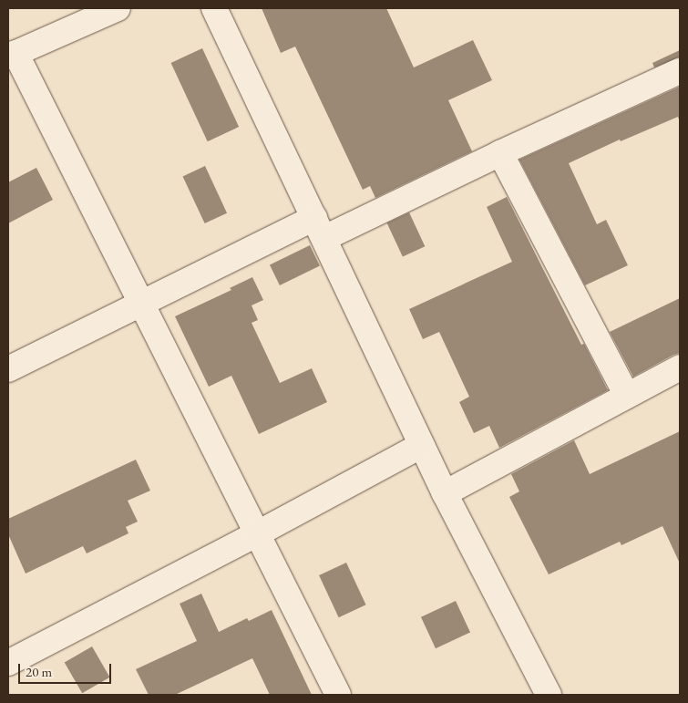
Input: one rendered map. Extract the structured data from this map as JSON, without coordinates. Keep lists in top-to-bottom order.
{
  "scale_bar": "20 m"
}
